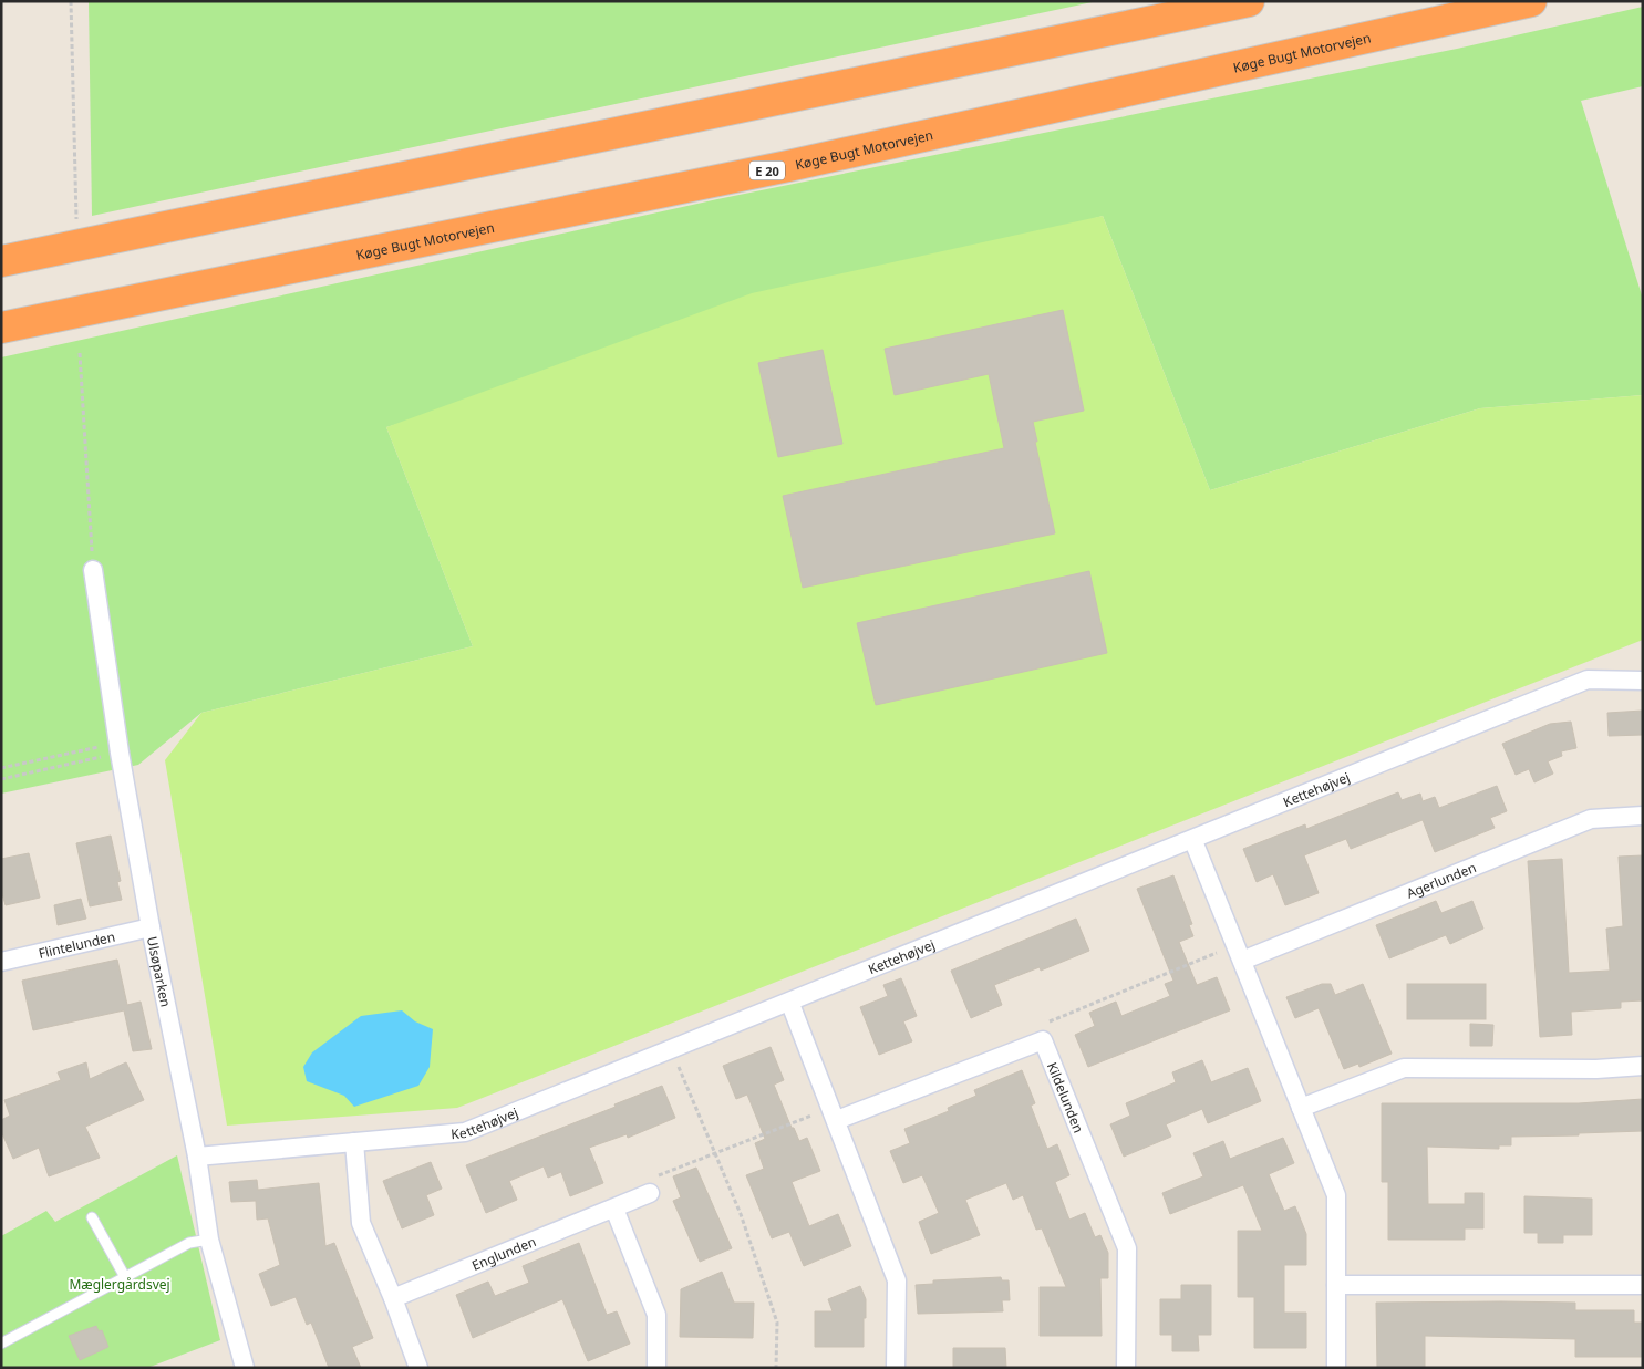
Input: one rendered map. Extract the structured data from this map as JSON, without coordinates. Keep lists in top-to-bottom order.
{
  "streets": {
    "highway": ["Køge Bugt Motorvejen", "E 20"],
    "street": [
      "Kettehøjvej",
      "Agerlunden",
      "Flintelunden",
      "Ulsøparken",
      "Kildelunden",
      "Englunden"
    ]
  },
  "crossings": [
    ["Kettehøjvej", "Ulsøparken"],
    ["Flintelunden", "Ulsøparken"]
  ],
  "parks": ["Mæglergårdsvej"]
}
